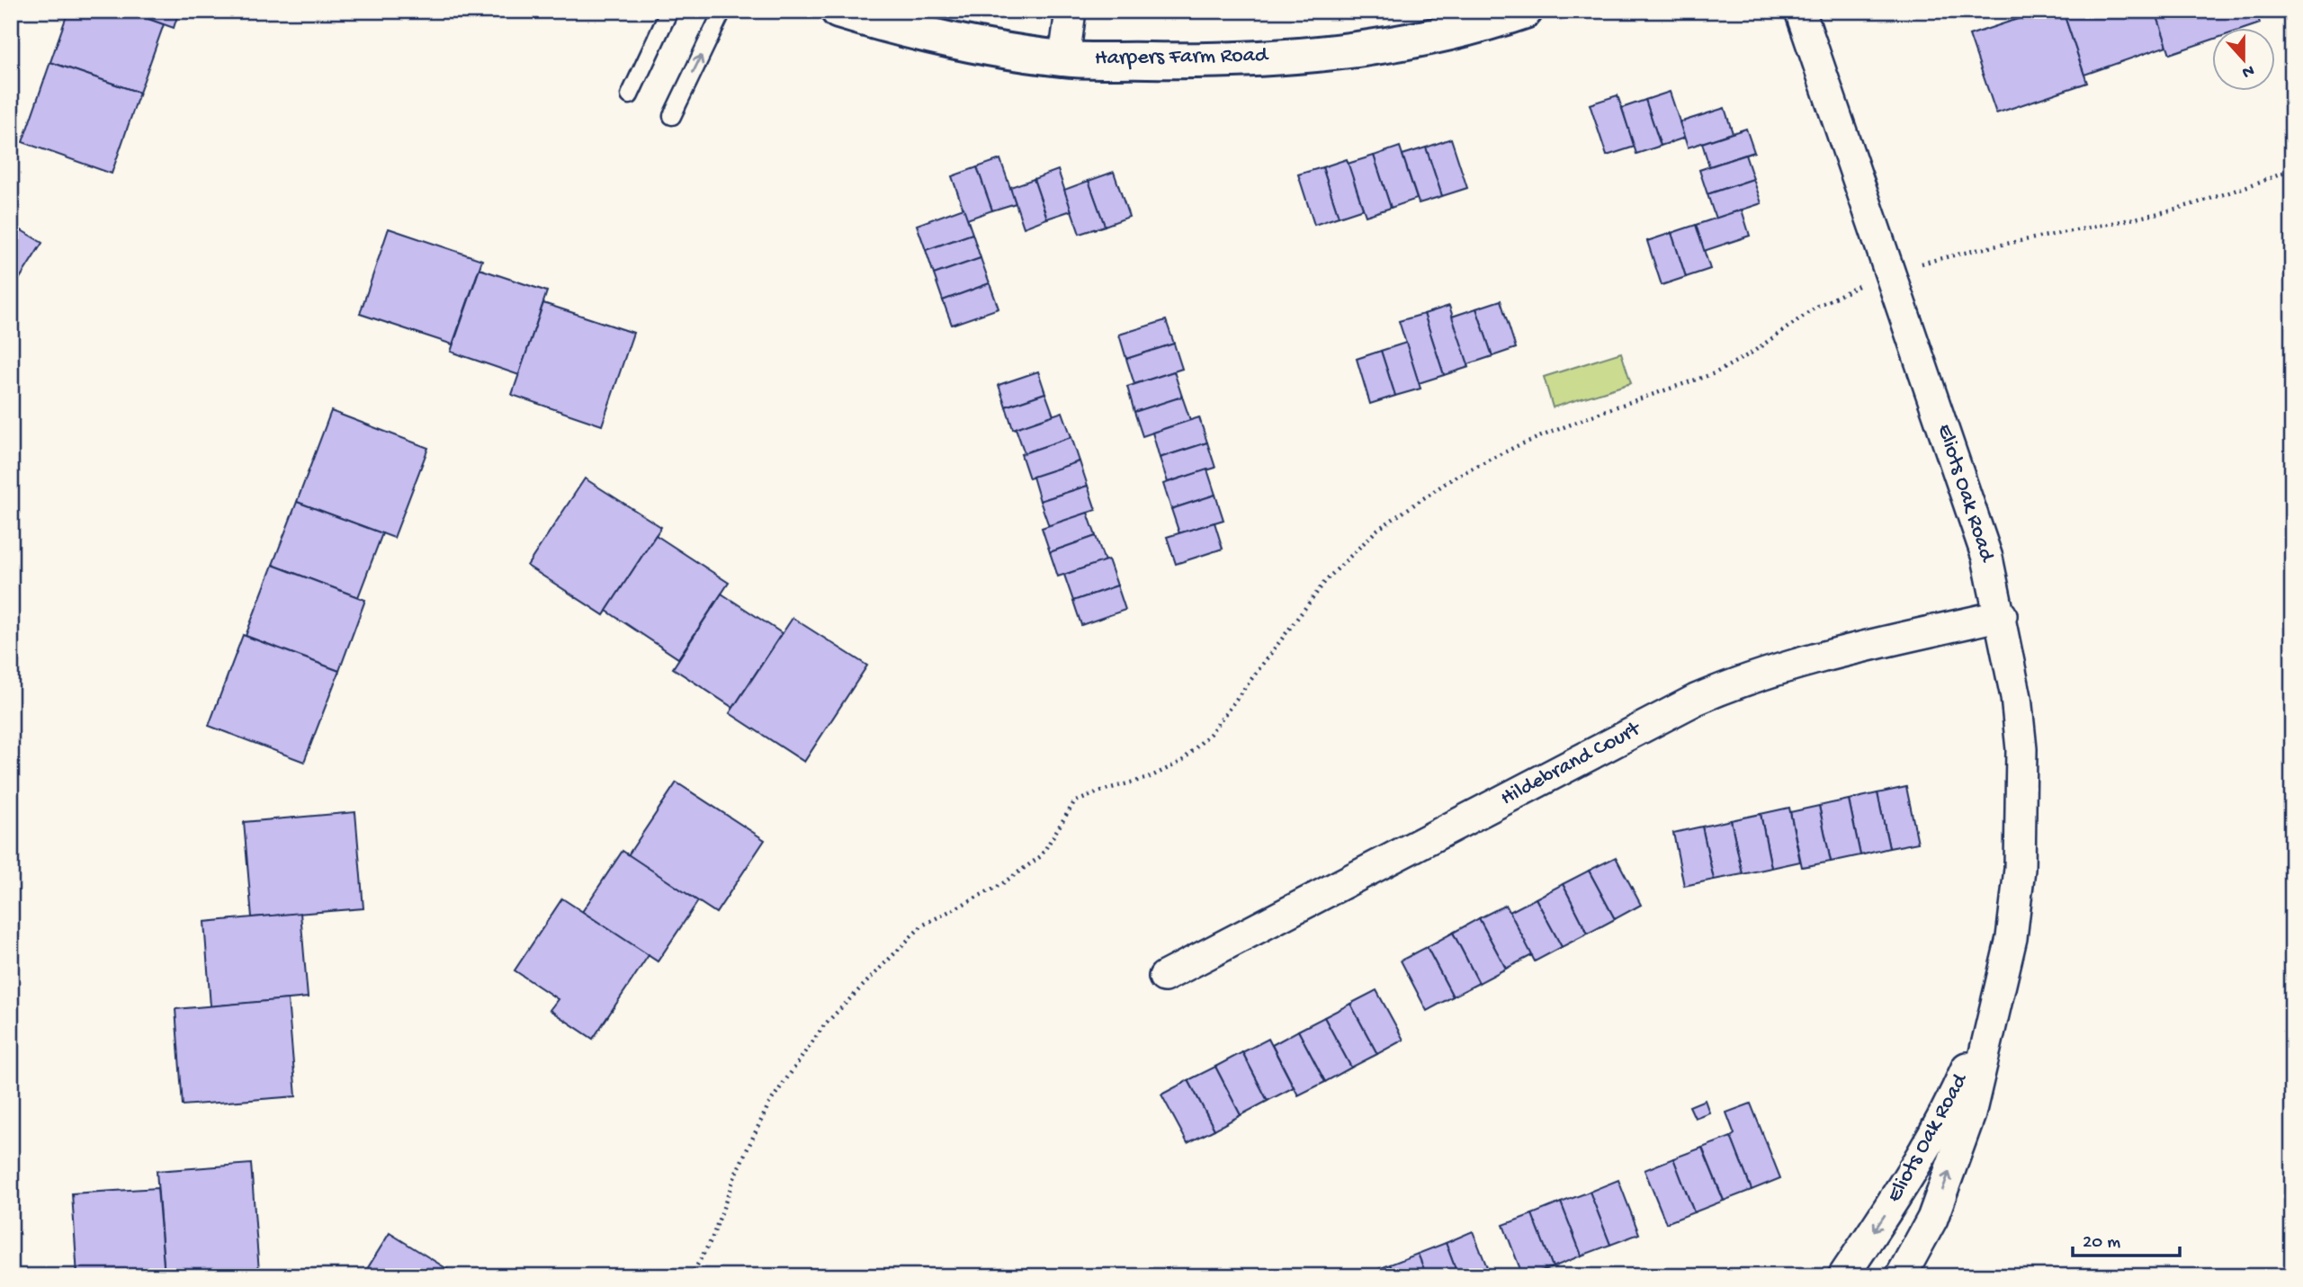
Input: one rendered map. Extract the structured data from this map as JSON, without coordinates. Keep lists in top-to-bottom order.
{
  "streets": {
    "main road": ["Harpers Farm Road"],
    "street": ["Eliots Oak Road", "Hildebrand Court"]
  },
  "crossings": [
    ["Eliots Oak Road", "Hildebrand Court"]
  ],
  "scale_bar": "20 m",
  "north": "bottom"
}
